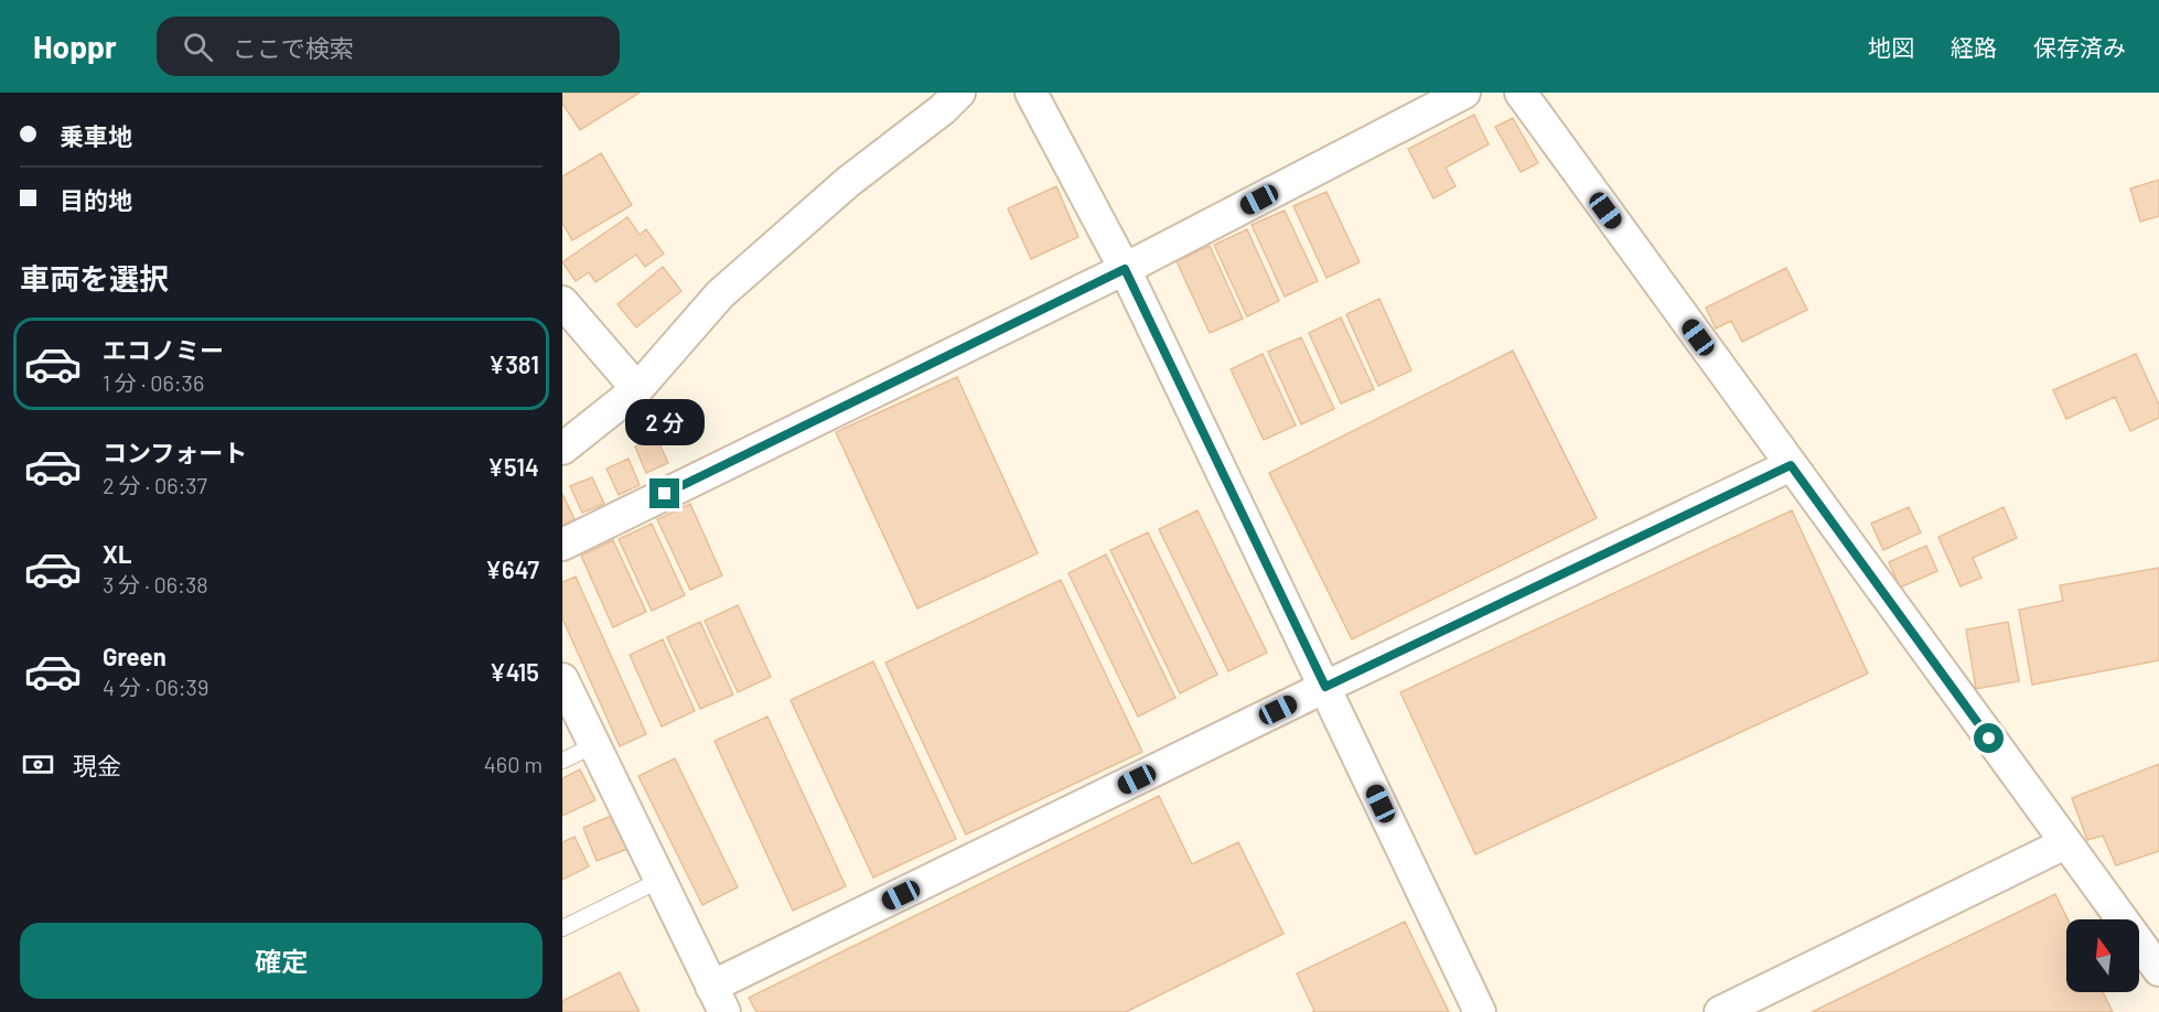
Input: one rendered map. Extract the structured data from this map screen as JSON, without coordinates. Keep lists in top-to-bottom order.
{
  "north": "top",
  "page": {
    "header": "Hoppr",
    "search": "ここで検索",
    "nav": ["地図", "経路", "保存済み"],
    "banner": ["乗車地", "目的地"],
    "heading": "車両を選択",
    "list": [
      {
        "name": "エコノミー",
        "note": "1 分 · 06:36",
        "value": "¥381"
      },
      {
        "name": "コンフォート",
        "note": "2 分 · 06:37",
        "value": "¥514"
      },
      {
        "name": "XL",
        "note": "3 分 · 06:38",
        "value": "¥647"
      },
      {
        "name": "Green",
        "note": "4 分 · 06:39",
        "value": "¥415"
      }
    ],
    "bubble": "2 分",
    "pay": ["現金", "460 m"],
    "buttons": "確定"
  }
}
